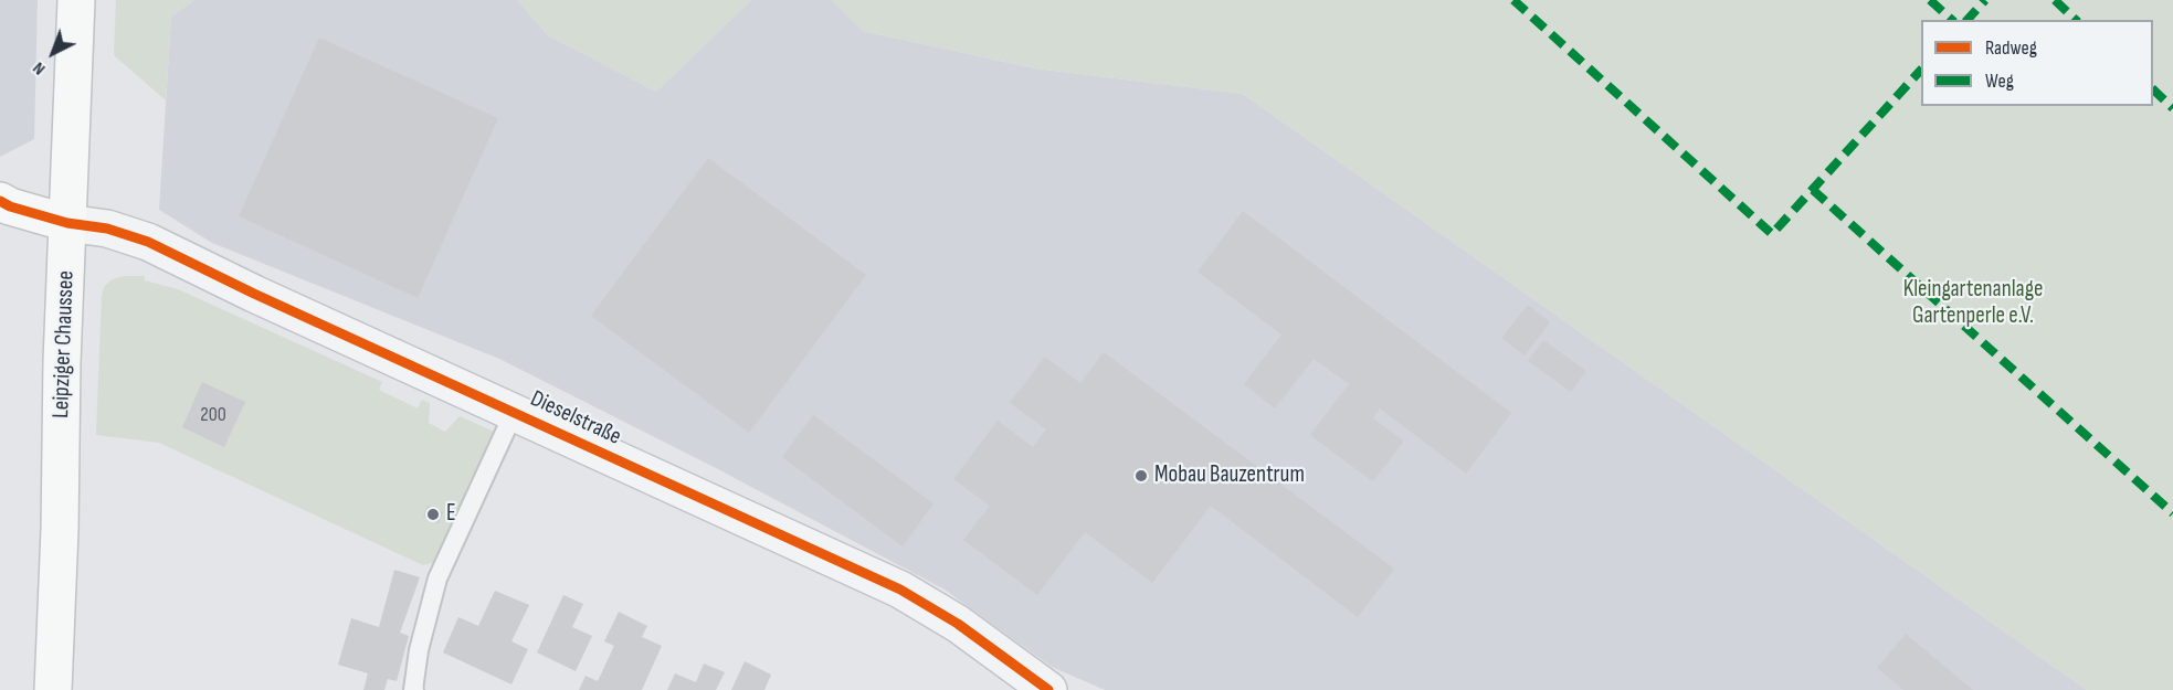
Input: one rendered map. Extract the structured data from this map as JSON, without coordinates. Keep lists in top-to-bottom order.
{
  "streets": {
    "main road": ["Leipziger Chaussee"],
    "street": ["Dieselstraße"]
  },
  "crossings": [
    ["Leipziger Chaussee", "Dieselstraße"]
  ],
  "parks": ["Kleingartenanlage Gartenperle e.V."],
  "places": ["Mobau Bauzentrum", "E"],
  "house_numbers": ["200"],
  "legend": ["Radweg", "Weg"],
  "north": "bottom left"
}
